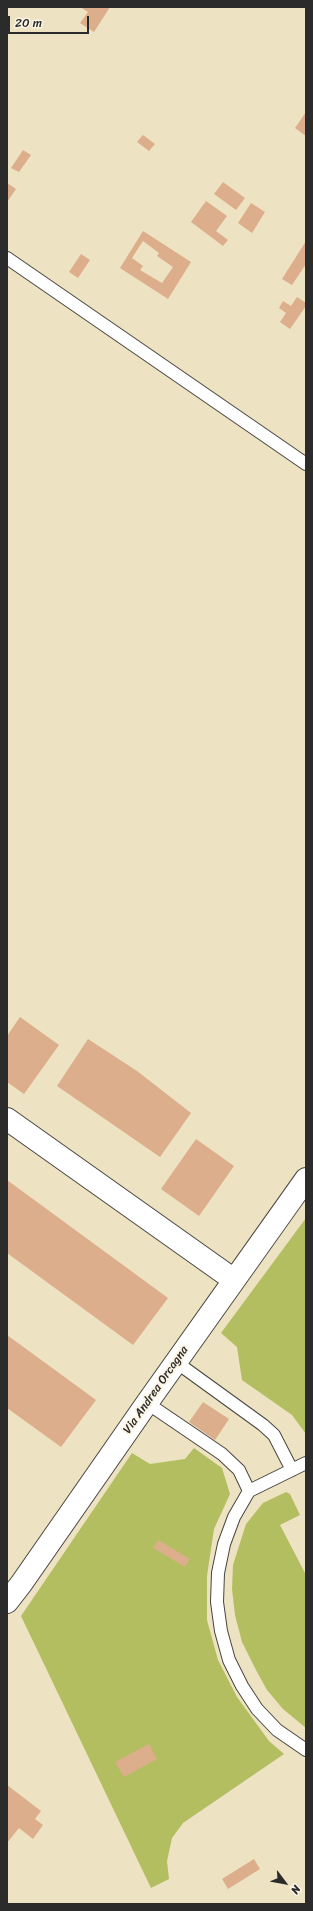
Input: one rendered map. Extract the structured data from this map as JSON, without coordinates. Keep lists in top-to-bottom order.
{
  "streets": {
    "street": ["Via Andrea Orcagna"]
  },
  "scale_bar": "20 m",
  "north": "bottom right"
}
